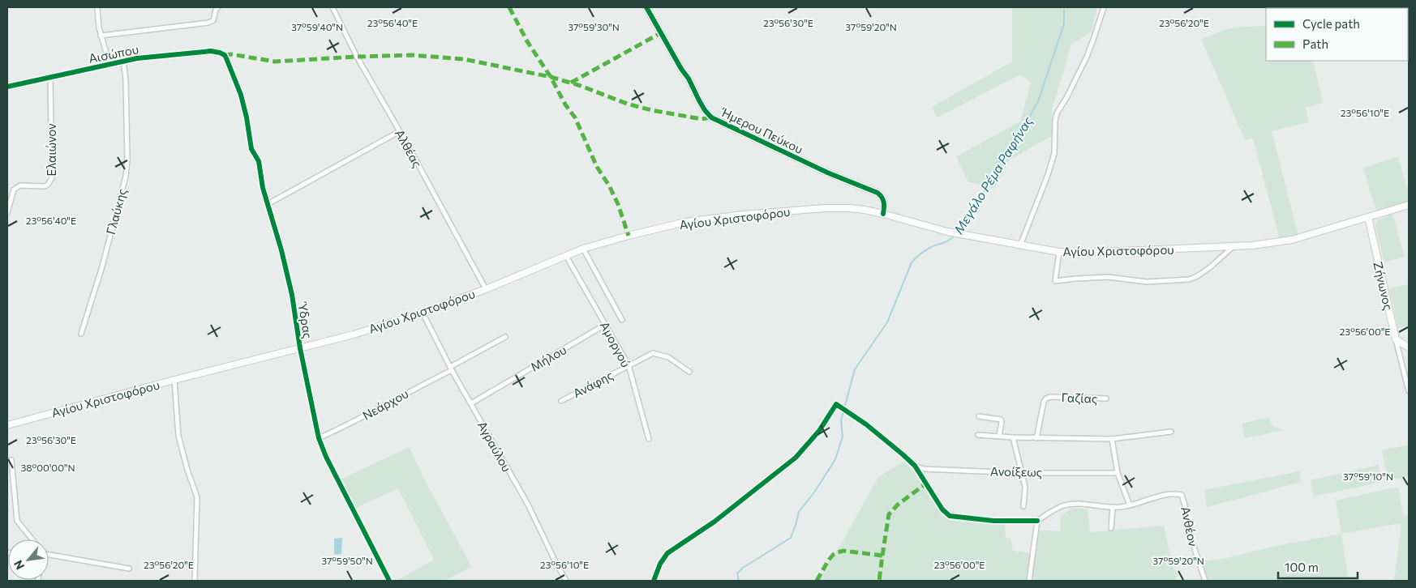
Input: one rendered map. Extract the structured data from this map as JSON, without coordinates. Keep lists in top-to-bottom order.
{
  "streets": {
    "main road": ["Ήμερου Πεύκου", "Αγίου Χριστοφόρου", "Ζήνωνος"],
    "street": [
      "Αισώπου",
      "Αλθέας",
      "Ελαιώνον",
      "Γλαύκης",
      "Ύδρας",
      "Αμοργού",
      "Μήλου",
      "Ανάφης",
      "Γαζίας",
      "Νεάρχου",
      "Αγραύλου",
      "Ανοίξεως",
      "Ανθέον"
    ]
  },
  "crossings": [
    ["Αισώπου", "Ελαιώνον"],
    ["Αισώπου", "Γλαύκης"],
    ["Αισώπου", "Ύδρας"],
    ["Ήμερου Πεύκου", "Αγίου Χριστοφόρου"],
    ["Αλθέας", "Αγίου Χριστοφόρου"],
    ["Αγίου Χριστοφόρου", "Ζήνωνος"],
    ["Αγίου Χριστοφόρου", "Ύδρας"],
    ["Αγίου Χριστοφόρου", "Αμοργού"],
    ["Αγίου Χριστοφόρου", "Αγραύλου"],
    ["Ύδρας", "Νεάρχου"],
    ["Αμοργού", "Μήλου"],
    ["Αμοργού", "Ανάφης"],
    ["Μήλου", "Αγραύλου"],
    ["Νεάρχου", "Αγραύλου"]
  ],
  "water": ["Μεγάλο Ρέμα Ραφήνας"],
  "legend": ["Cycle path", "Path"],
  "scale_bar": "100 m",
  "north": "bottom left",
  "coordinates": [
    "23°56'40\"E",
    "23°56'30\"E",
    "23°56'20\"E",
    "37°59'40\"N",
    "37°59'30\"N",
    "37°59'20\"N",
    "23°56'10\"E",
    "23°56'00\"E",
    "38°00'00\"N",
    "37°59'10\"N",
    "37°59'50\"N"
  ]
}
